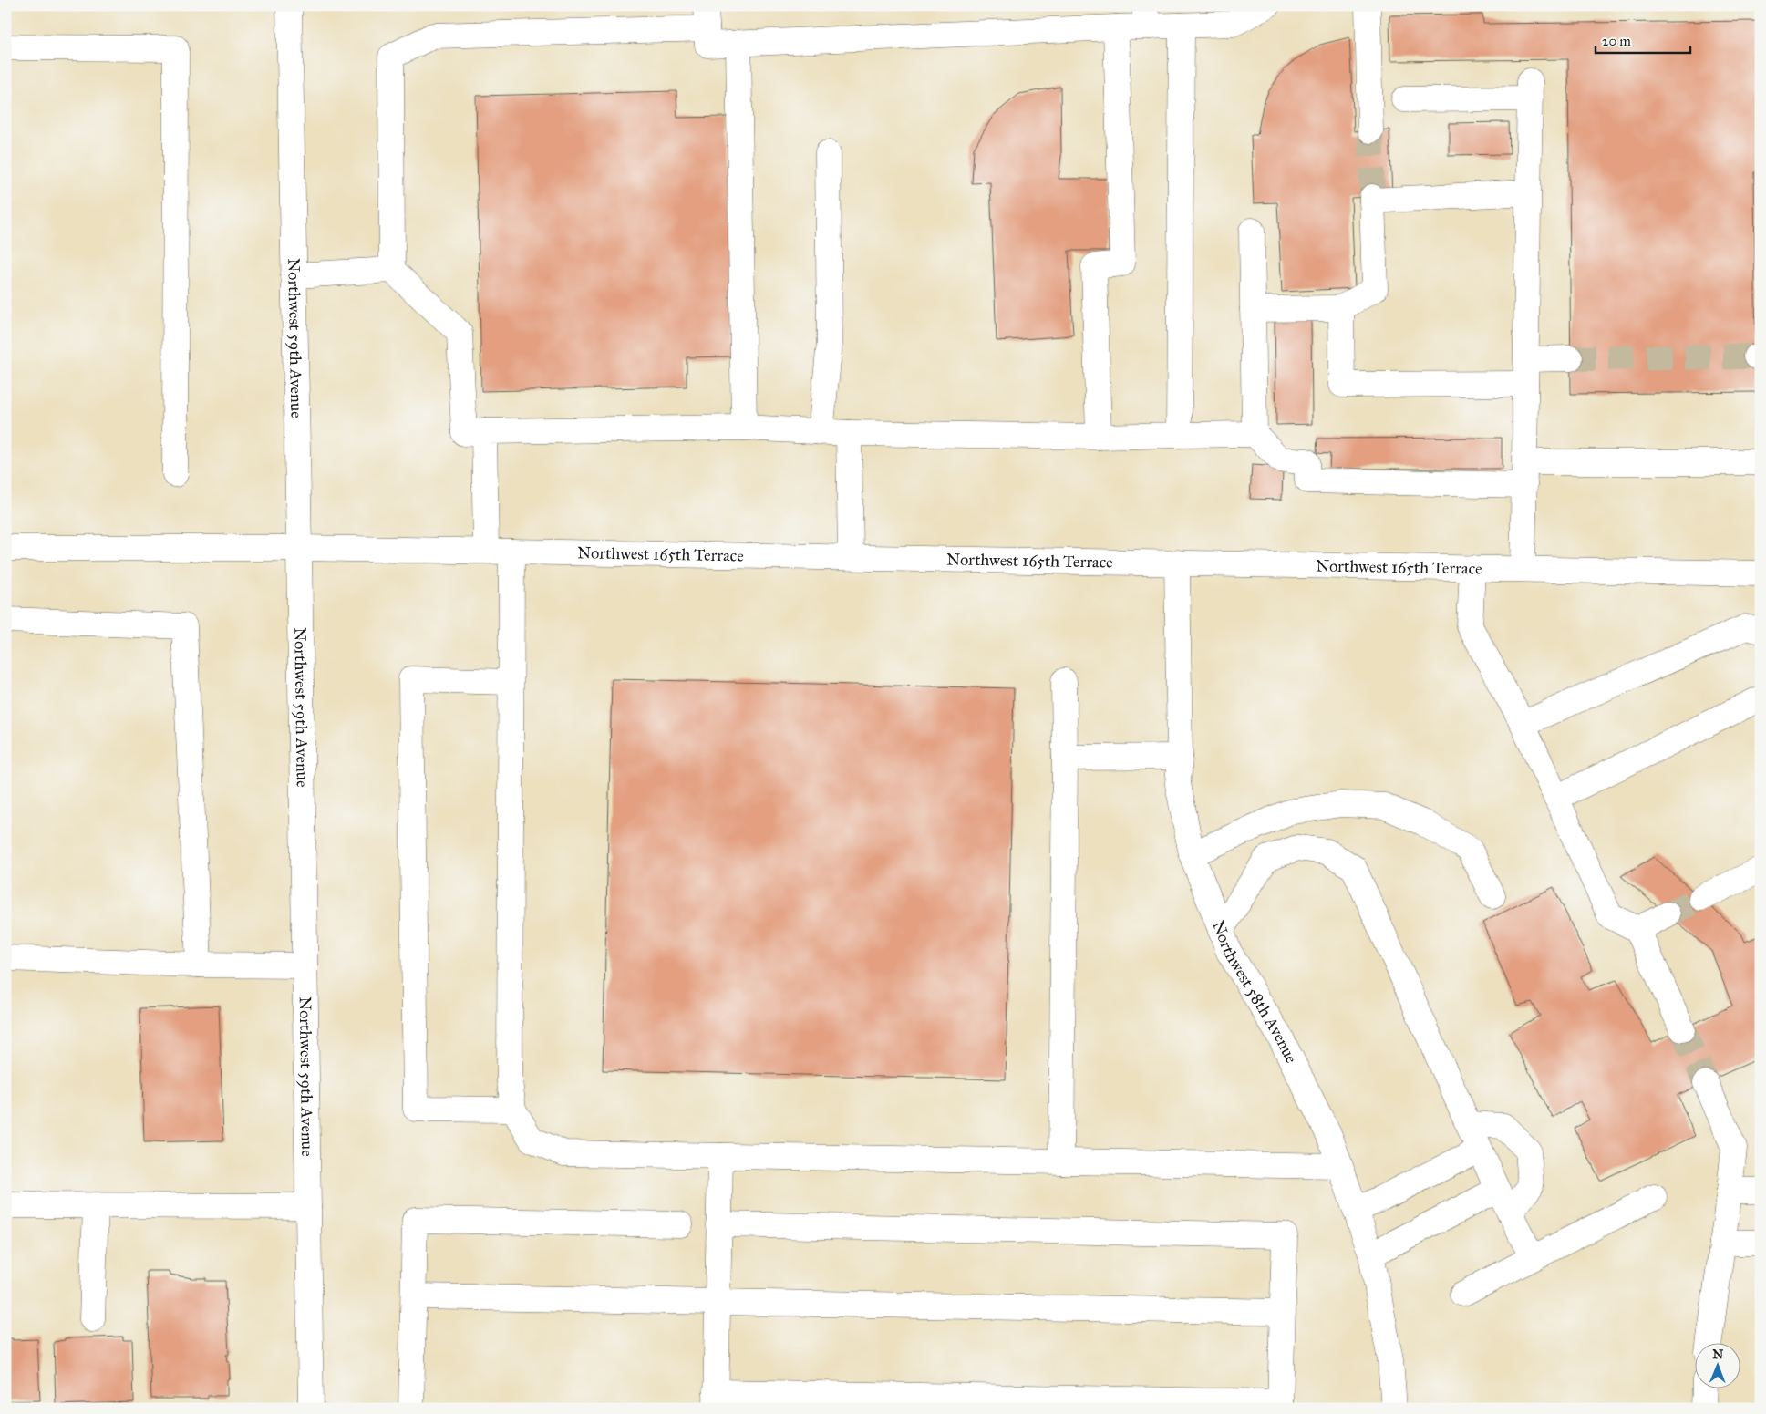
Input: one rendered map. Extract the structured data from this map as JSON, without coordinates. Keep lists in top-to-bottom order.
{
  "streets": {
    "street": ["Northwest 59th Avenue", "Northwest 165th Terrace", "Northwest 58th Avenue"]
  },
  "crossings": [
    ["Northwest 59th Avenue", "Northwest 165th Terrace"],
    ["Northwest 165th Terrace", "Northwest 58th Avenue"]
  ],
  "scale_bar": "20 m",
  "north": "top"
}
